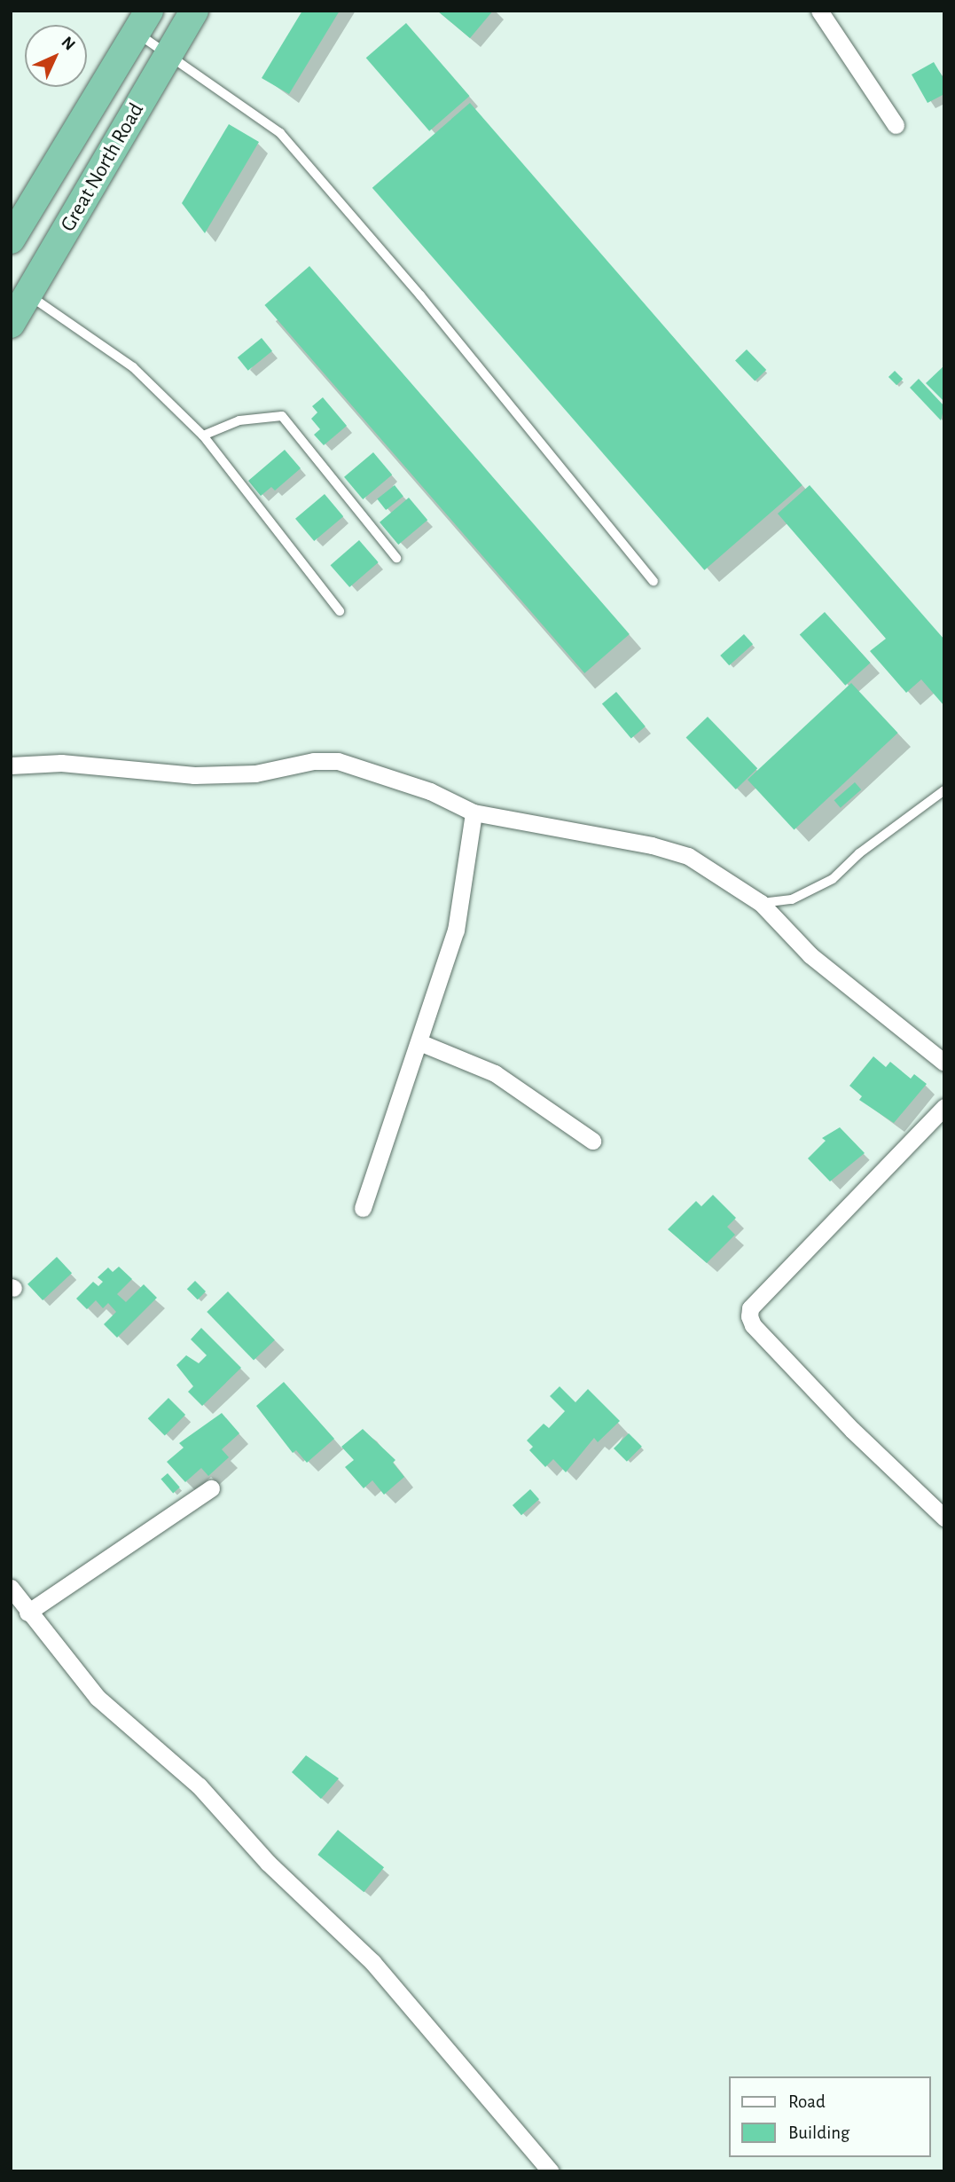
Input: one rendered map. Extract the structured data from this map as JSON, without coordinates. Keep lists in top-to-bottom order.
{
  "streets": {
    "highway": ["Great North Road"]
  },
  "legend": ["Road", "Building"],
  "north": "top right"
}
